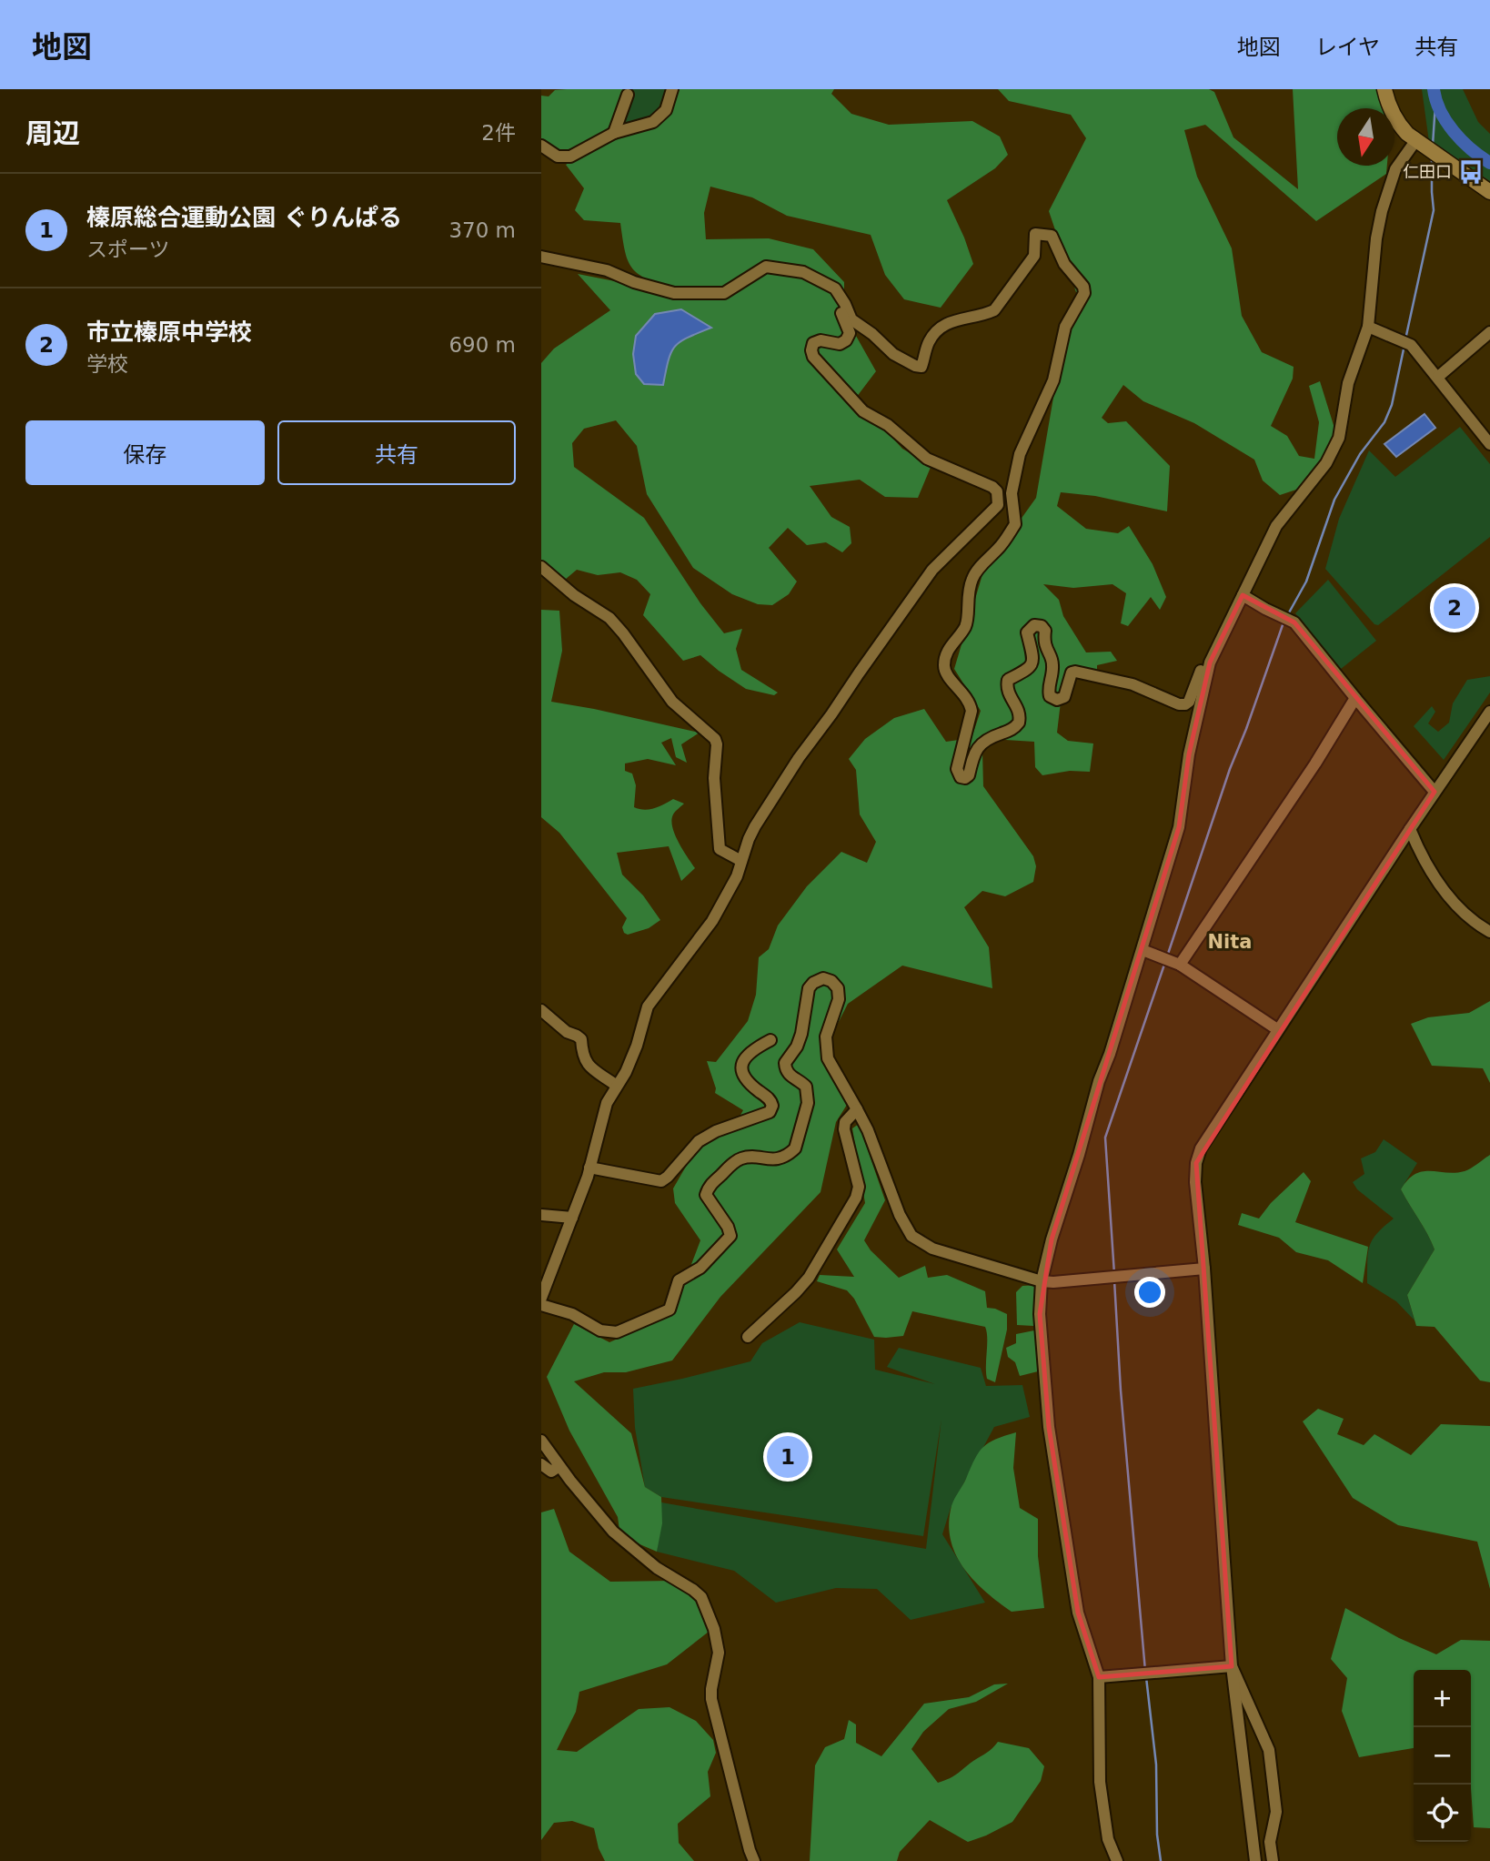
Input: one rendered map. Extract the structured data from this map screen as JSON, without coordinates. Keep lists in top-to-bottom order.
{
  "districts": ["Nita"],
  "places": {
    "bus stop": ["仁田口"]
  },
  "north": "bottom",
  "page": {
    "header": "地図",
    "nav": ["地図", "レイヤ", "共有"],
    "heading": ["周辺", "2件"],
    "list": [
      {
        "mark": "1",
        "name": "榛原総合運動公園 ぐりんぱる",
        "note": "スポーツ",
        "value": "370 m"
      },
      {
        "mark": "2",
        "name": "市立榛原中学校",
        "note": "学校",
        "value": "690 m"
      }
    ],
    "buttons": ["保存", "共有"],
    "pins": ["2", "1"],
    "map_buttons": ["+", "−"]
  }
}
